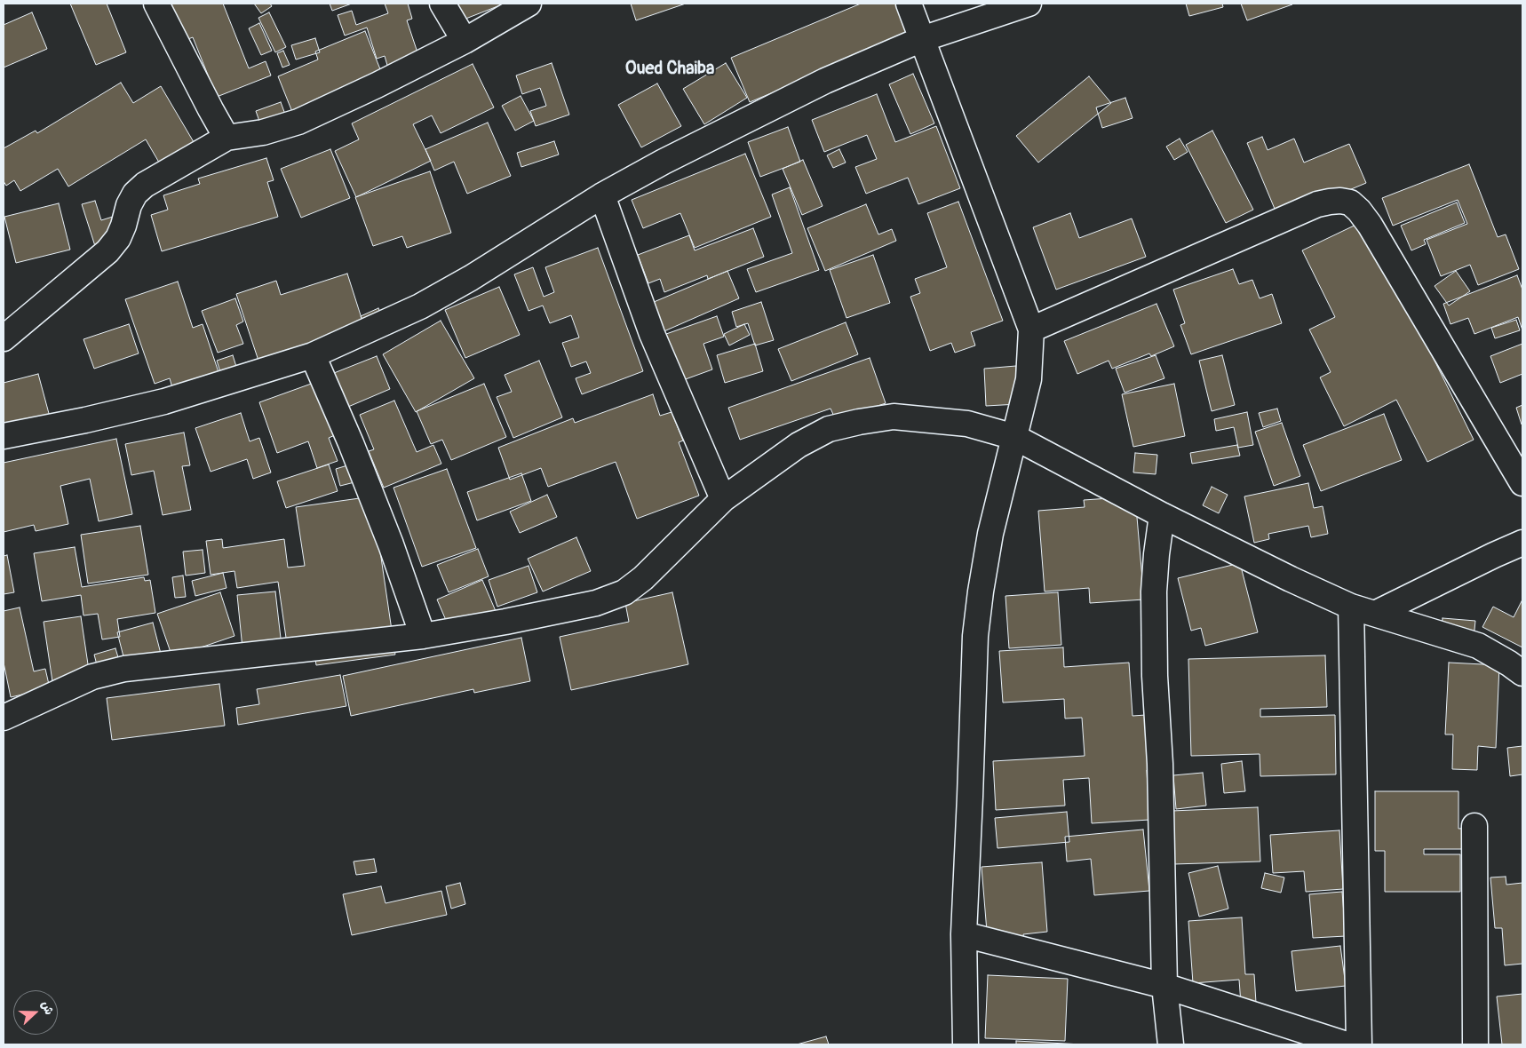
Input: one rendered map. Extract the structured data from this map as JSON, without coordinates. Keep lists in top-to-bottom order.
{
  "districts": ["Oued Chaiba"],
  "north": "right"
}
